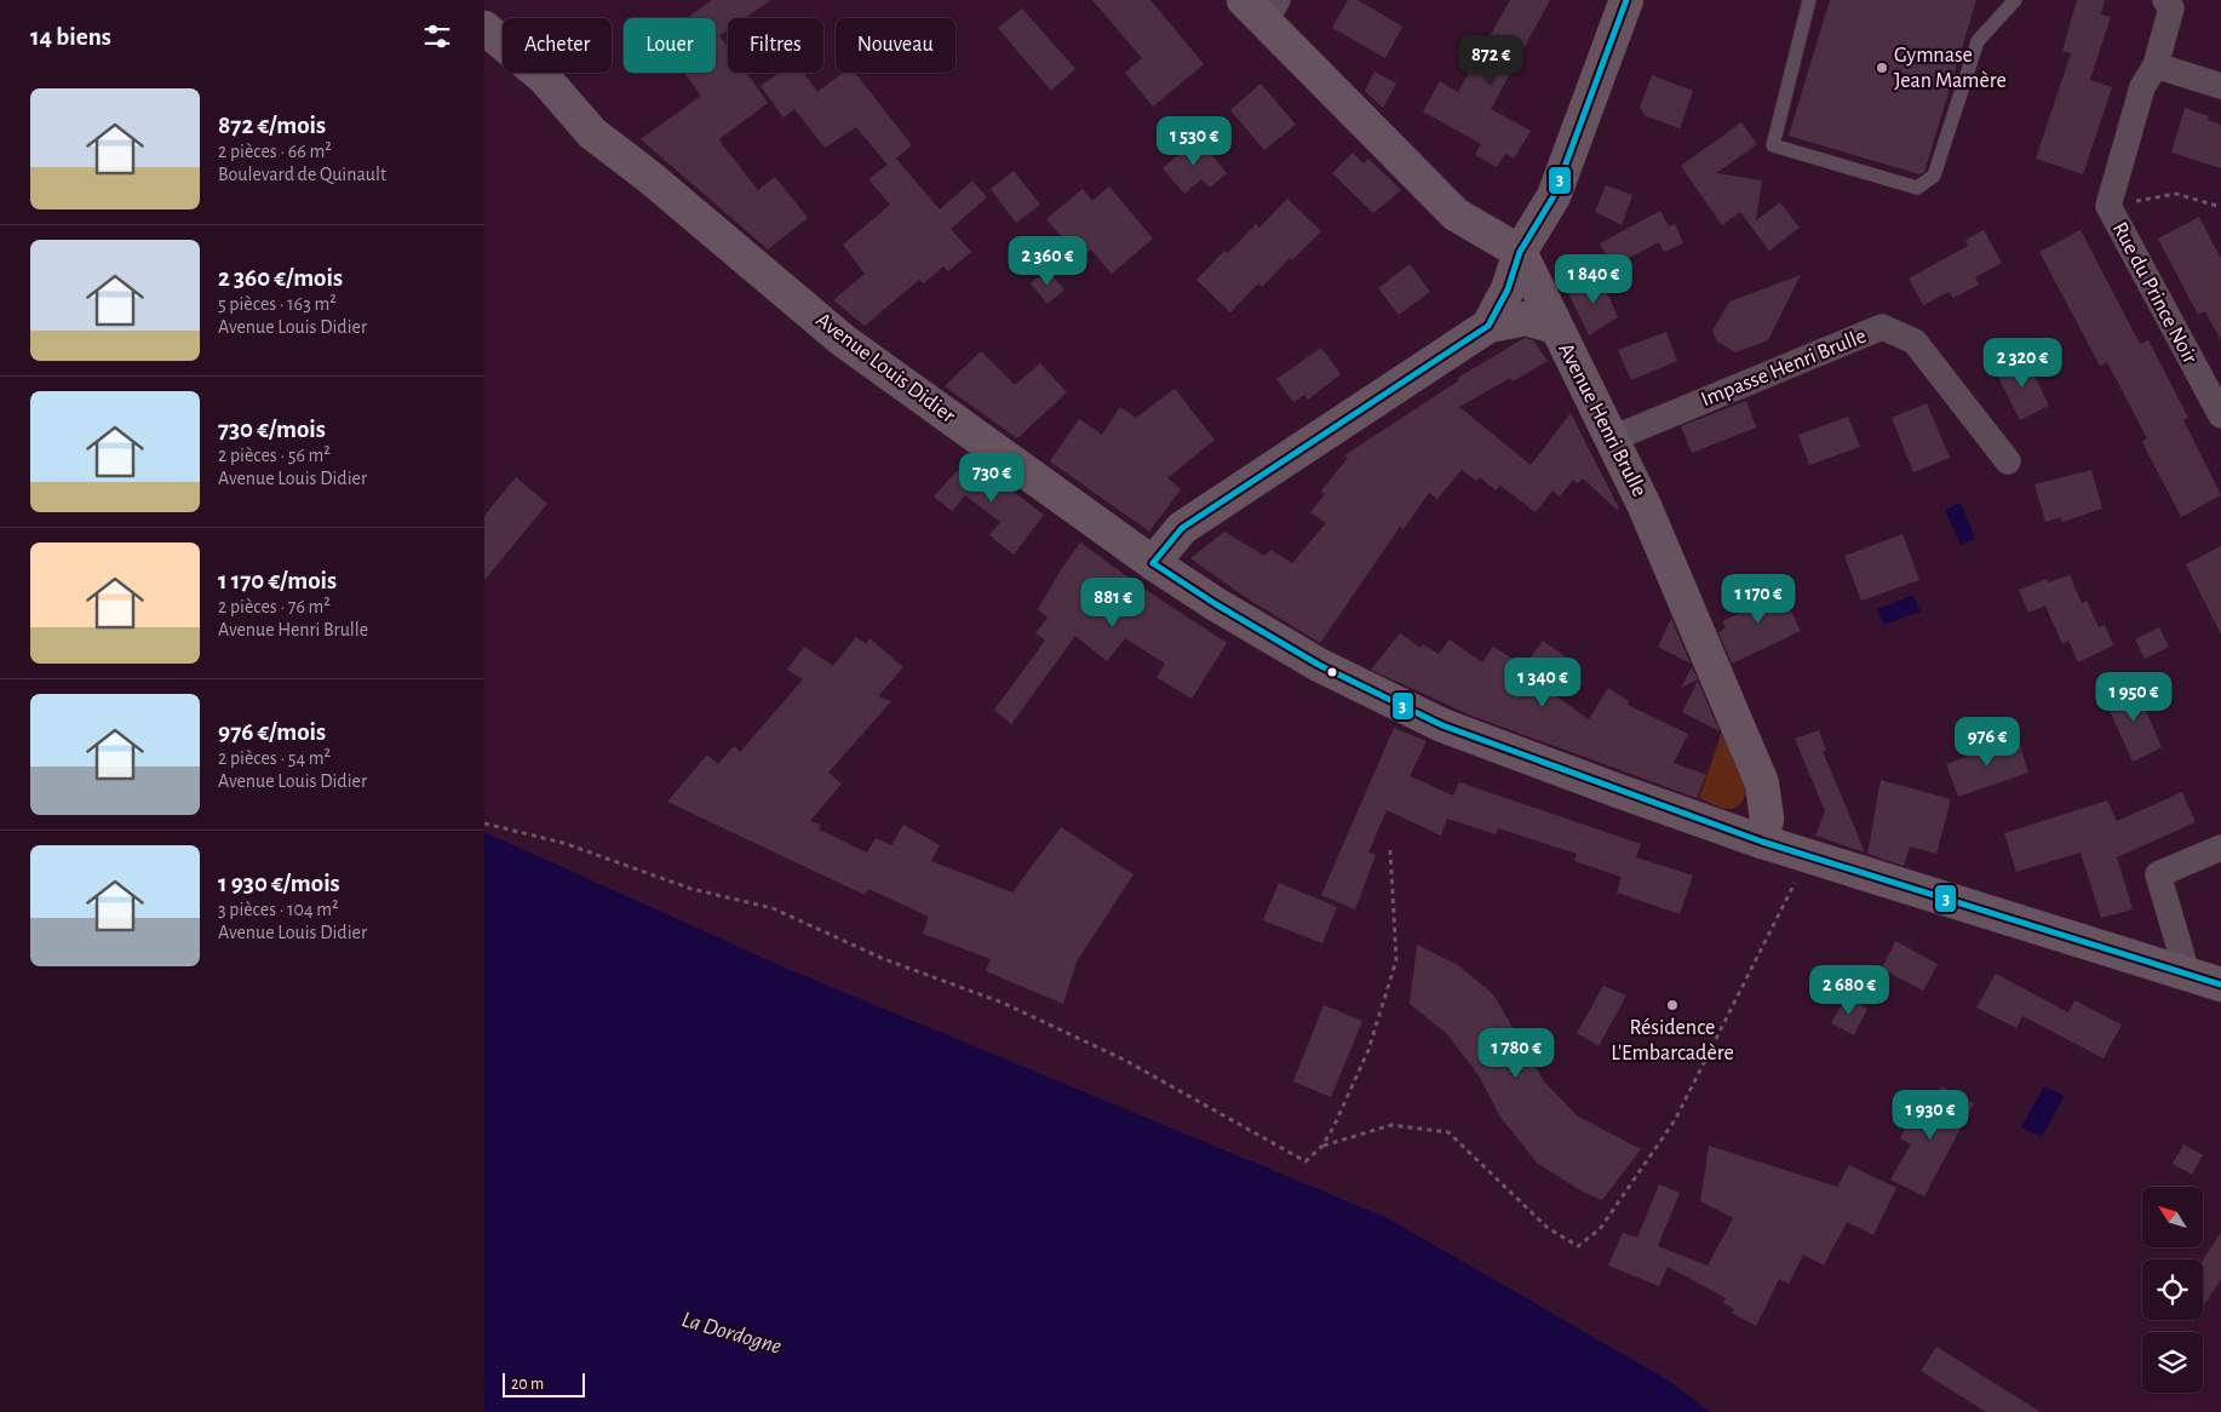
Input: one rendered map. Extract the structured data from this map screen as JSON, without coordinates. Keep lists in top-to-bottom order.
{
  "streets": {
    "main road": ["Avenue Louis Didier", "Avenue Henri Brulle"],
    "street": ["Rue du Prince Noir", "Impasse Henri Brulle"]
  },
  "crossings": [
    ["Avenue Louis Didier", "Avenue Henri Brulle"],
    ["Impasse Henri Brulle", "Avenue Henri Brulle"]
  ],
  "water": ["La Dordogne"],
  "places": ["Gymnase Jean Mamère", "Résidence L'Embarcadère"],
  "lines": ["transit line 3"],
  "scale_bar": "20 m",
  "north": "top left",
  "page": {
    "heading": "14 biens",
    "chip": [
      "Acheter",
      "Louer",
      "Filtres",
      "Nouveau"
    ],
    "price": [
      "872 €",
      "1 530 €",
      "2 360 €",
      "1 840 €",
      "2 320 €",
      "730 €",
      "1 170 €",
      "881 €",
      "1 340 €",
      "1 950 €",
      "976 €",
      "2 680 €",
      "1 780 €",
      "1 930 €"
    ],
    "list": [
      {
        "name": "872 €/mois",
        "note": "2 pièces · 66 m² · Boulevard de Quinault"
      },
      {
        "name": "2 360 €/mois",
        "note": "5 pièces · 163 m² · Avenue Louis Didier"
      },
      {
        "name": "730 €/mois",
        "note": "2 pièces · 56 m² · Avenue Louis Didier"
      },
      {
        "name": "1 170 €/mois",
        "note": "2 pièces · 76 m² · Avenue Henri Brulle"
      },
      {
        "name": "976 €/mois",
        "note": "2 pièces · 54 m² · Avenue Louis Didier"
      },
      {
        "name": "1 930 €/mois",
        "note": "3 pièces · 104 m² · Avenue Louis Didier"
      }
    ],
    "scale": "20 m"
  }
}
